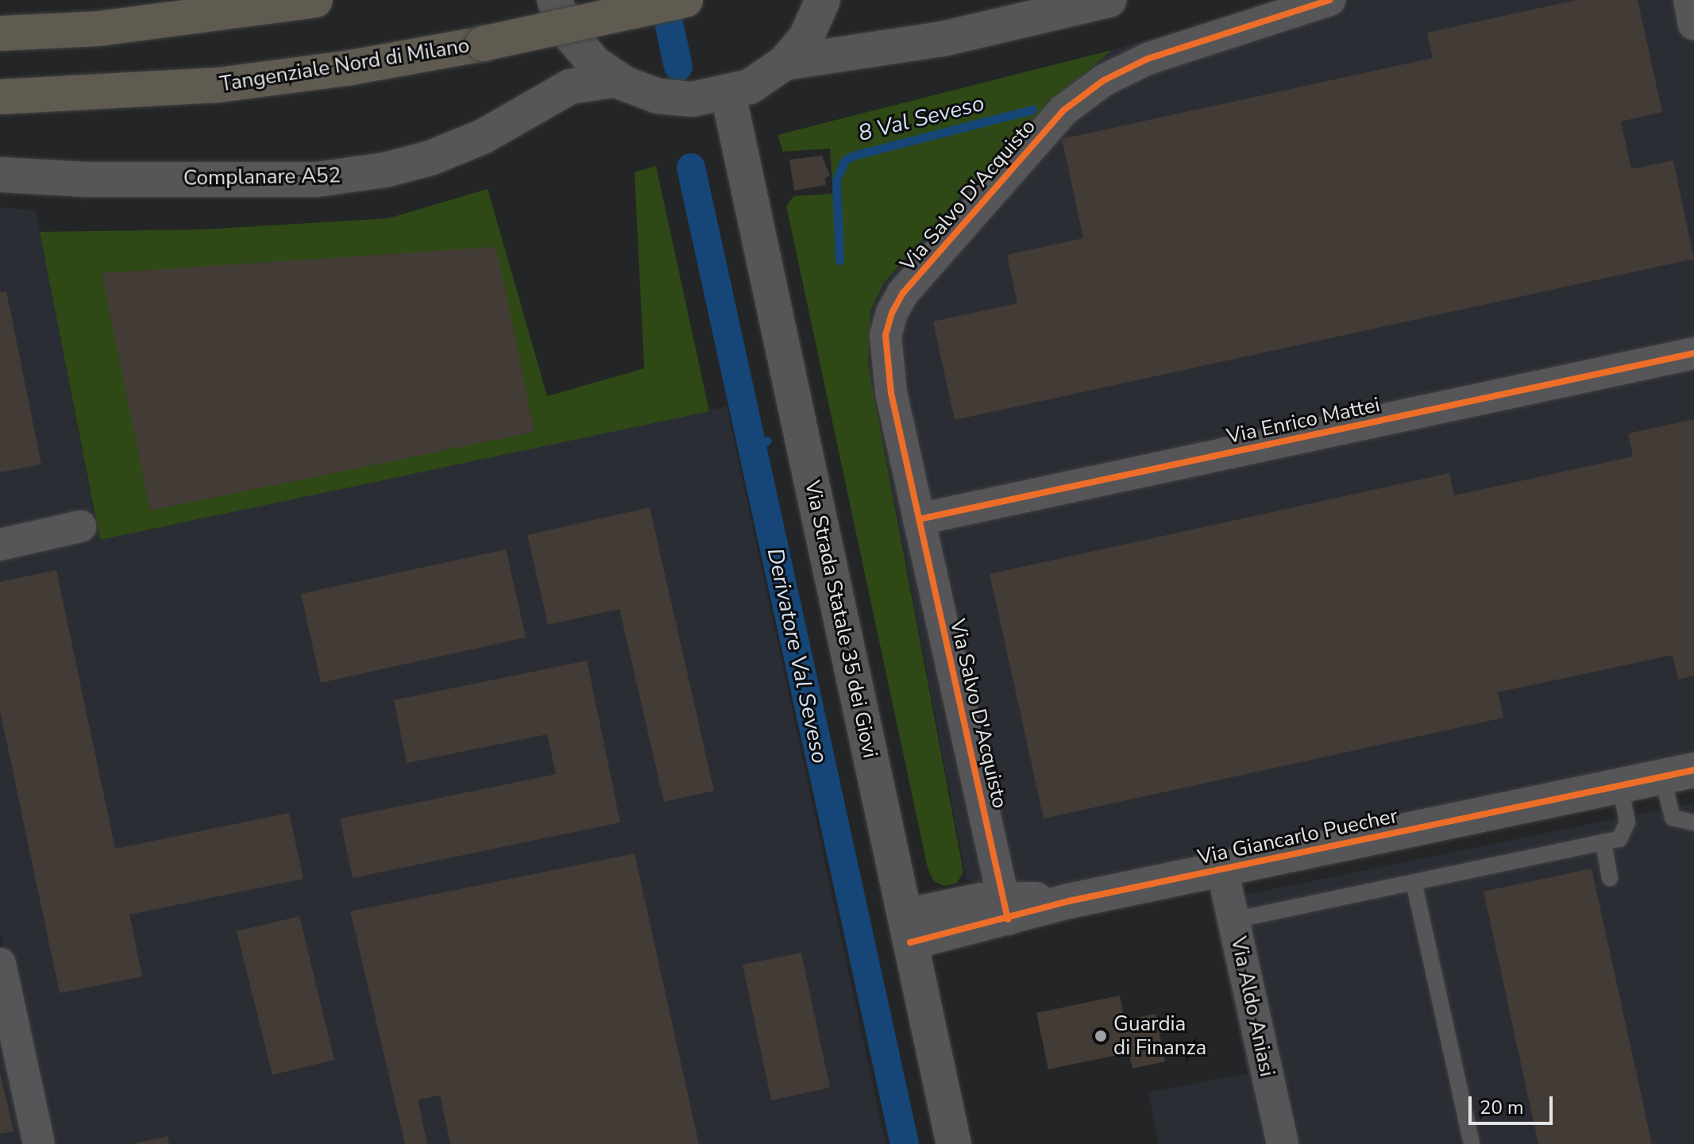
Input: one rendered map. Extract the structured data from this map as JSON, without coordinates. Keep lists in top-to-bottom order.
{
  "streets": {
    "highway": ["Tangenziale Nord di Milano"],
    "main road": ["Complanare A52", "Via Strada Statale 35 dei Giovi", "Via Giancarlo Puecher"],
    "street": ["Via Salvo D'Acquisto", "Via Enrico Mattei", "Via Aldo Aniasi"]
  },
  "crossings": [
    ["Via Salvo D'Acquisto", "Via Enrico Mattei"],
    ["Via Salvo D'Acquisto", "Via Giancarlo Puecher"],
    ["Via Strada Statale 35 dei Giovi", "Via Giancarlo Puecher"],
    ["Via Giancarlo Puecher", "Via Aldo Aniasi"]
  ],
  "water": ["8 Val Seveso", "Derivatore Val Seveso"],
  "places": ["Guardia di Finanza"],
  "scale_bar": "20 m"
}
